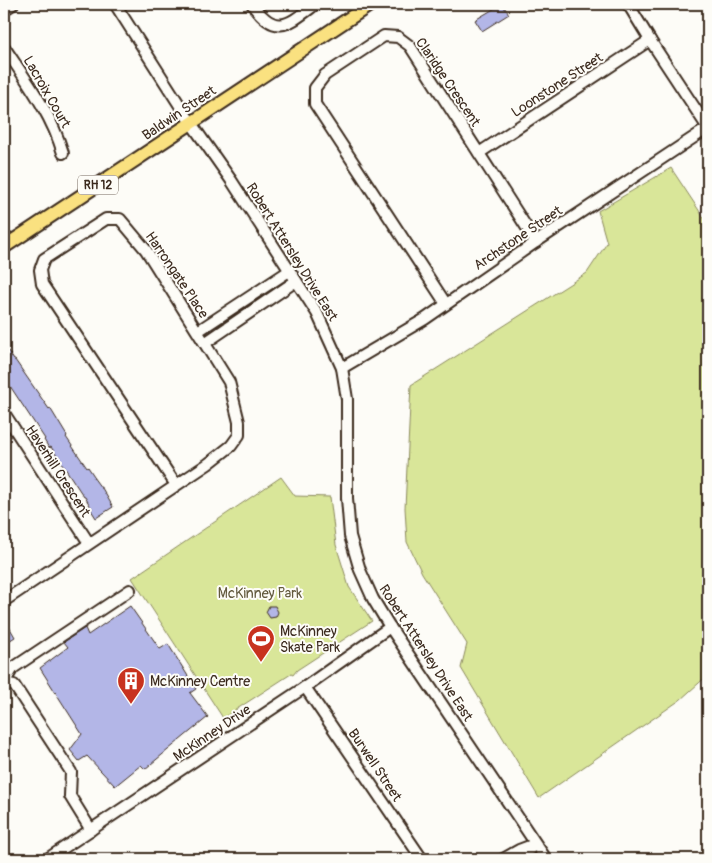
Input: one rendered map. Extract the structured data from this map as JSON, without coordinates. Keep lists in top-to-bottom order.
{
  "streets": {
    "main road": ["Baldwin Street", "RH 12"],
    "street": [
      "Claridge Crescent",
      "Loonstone Street",
      "Lacroix Court",
      "Archstone Street",
      "Robert Attersley Drive East",
      "Harrongate Place",
      "Haverhill Crescent",
      "McKinney Drive",
      "Burwell Street"
    ]
  },
  "crossings": [
    ["Claridge Crescent", "Loonstone Street"],
    ["Claridge Crescent", "Archstone Street"],
    ["Baldwin Street", "Robert Attersley Drive East"],
    ["Archstone Street", "Robert Attersley Drive East"],
    ["Robert Attersley Drive East", "McKinney Drive"],
    ["Harrongate Place", "Haverhill Crescent"],
    ["McKinney Drive", "Burwell Street"]
  ],
  "parks": ["McKinney Park"],
  "places": {
    "sports": ["McKinney Skate Park"],
    "building": ["McKinney Centre"]
  }
}
